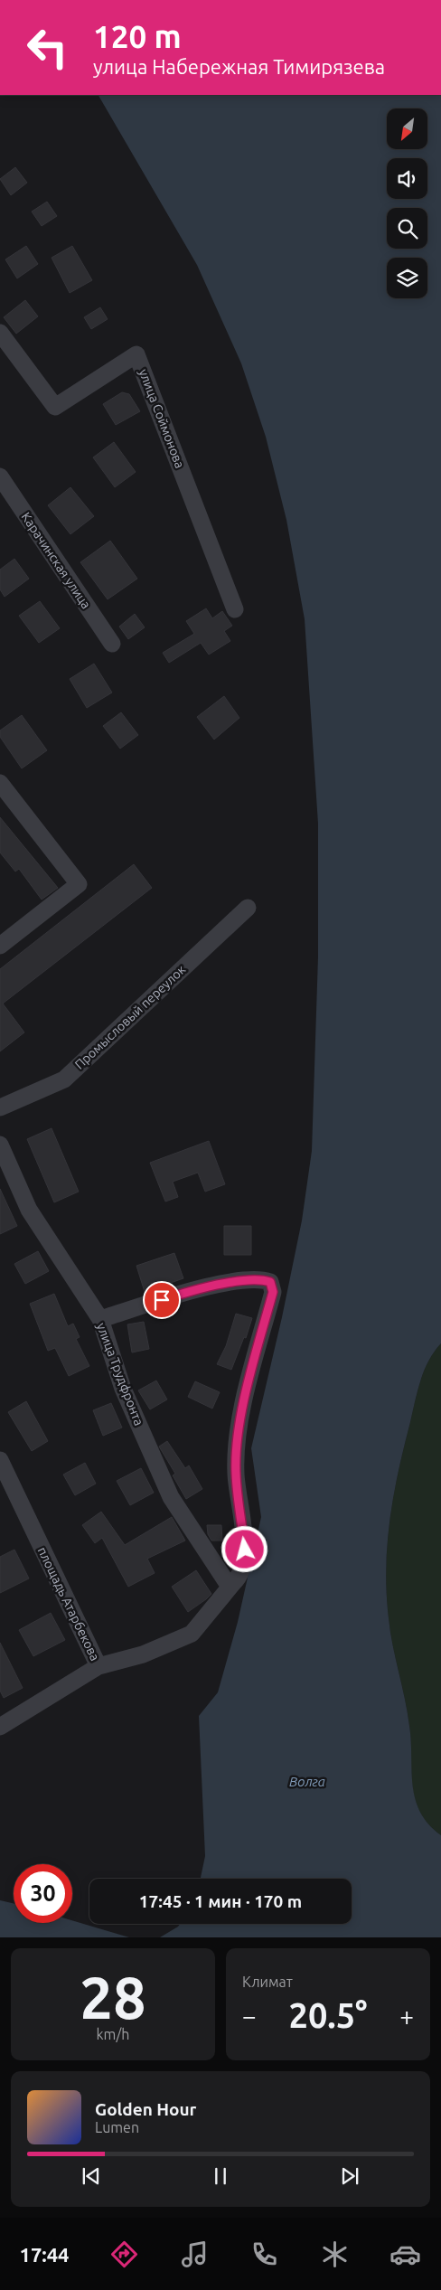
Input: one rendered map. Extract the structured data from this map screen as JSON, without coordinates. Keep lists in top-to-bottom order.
{
  "streets": {
    "street": [
      "улица Соймонова",
      "Карачинская улица",
      "Промысловый переулок",
      "улица Трудфронта",
      "площадь Атарбекова"
    ]
  },
  "water": ["Волга"],
  "north": "bottom left",
  "page": {
    "turn": ["120 m", "улица Набережная Тимирязева"],
    "limit": "30",
    "trip": "17:45 · 1 мин · 170 m",
    "tile": [
      ["28", "km/h"],
      "Климат"
    ],
    "heat": ["−", "20.5°", "+"],
    "song": ["Golden Hour", "Lumen"],
    "tabs": "17:44"
  }
}
